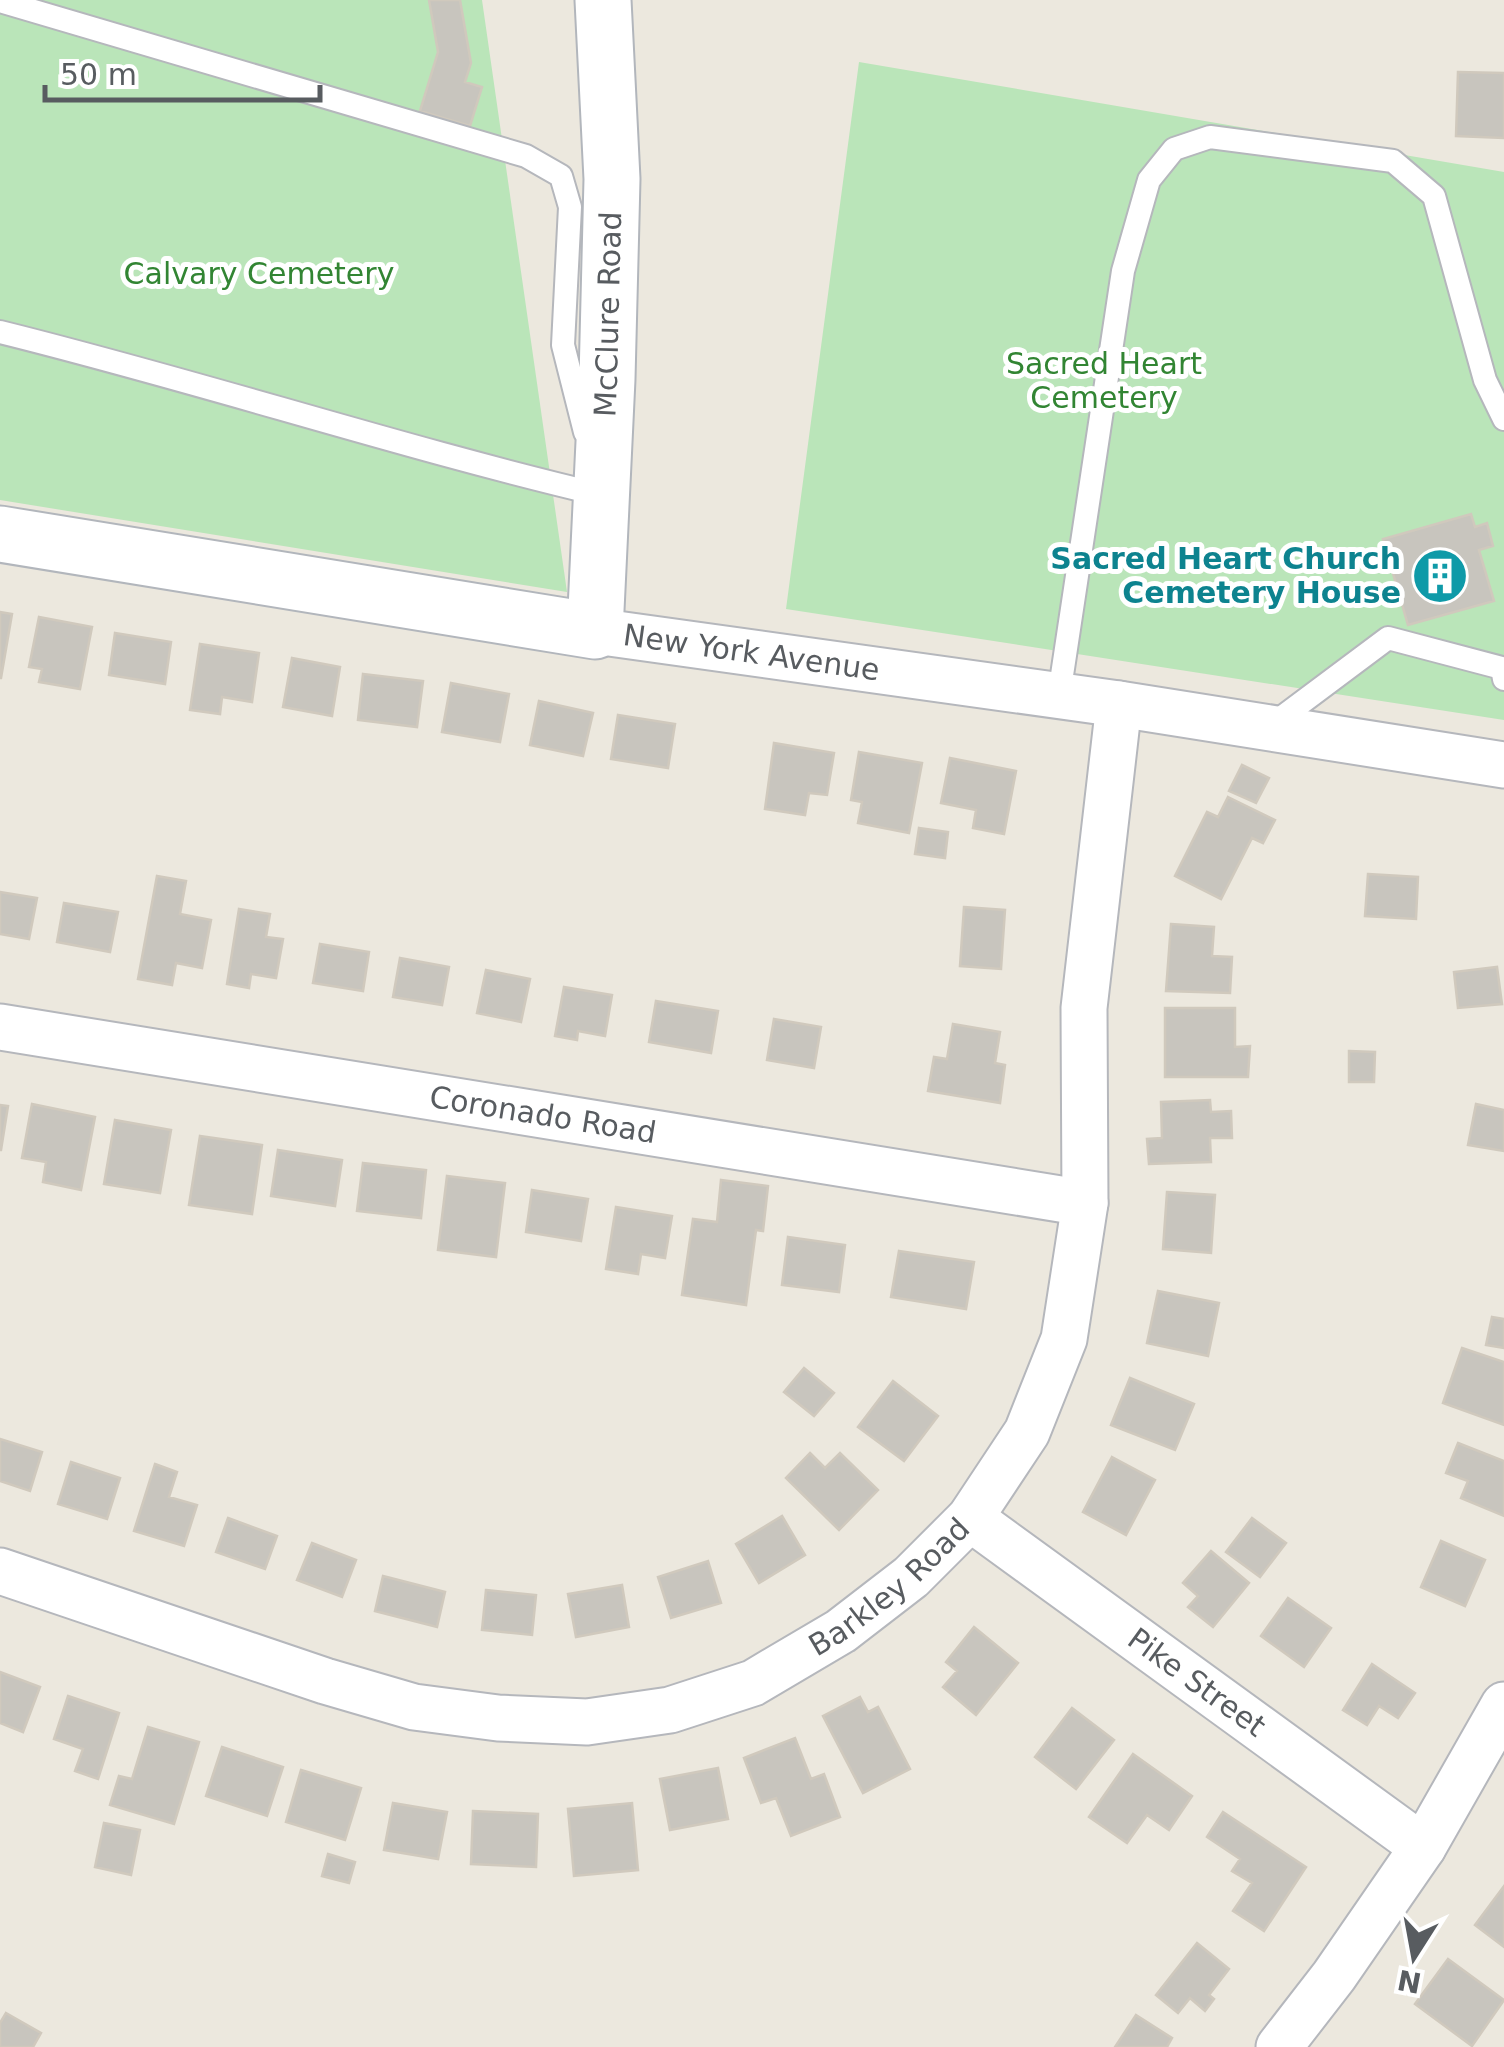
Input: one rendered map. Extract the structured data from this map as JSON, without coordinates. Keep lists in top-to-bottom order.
{
  "streets": {
    "street": [
      "McClure Road",
      "New York Avenue",
      "Coronado Road",
      "Barkley Road",
      "Pike Street"
    ]
  },
  "crossings": [
    ["McClure Road", "New York Avenue"],
    ["New York Avenue", "Barkley Road"],
    ["Coronado Road", "Barkley Road"],
    ["Barkley Road", "Pike Street"]
  ],
  "parks": ["Calvary Cemetery", "Sacred Heart Cemetery"],
  "places": {
    "building": ["Sacred Heart Church Cemetery House"]
  },
  "scale_bar": "50 m",
  "north": "bottom"
}
